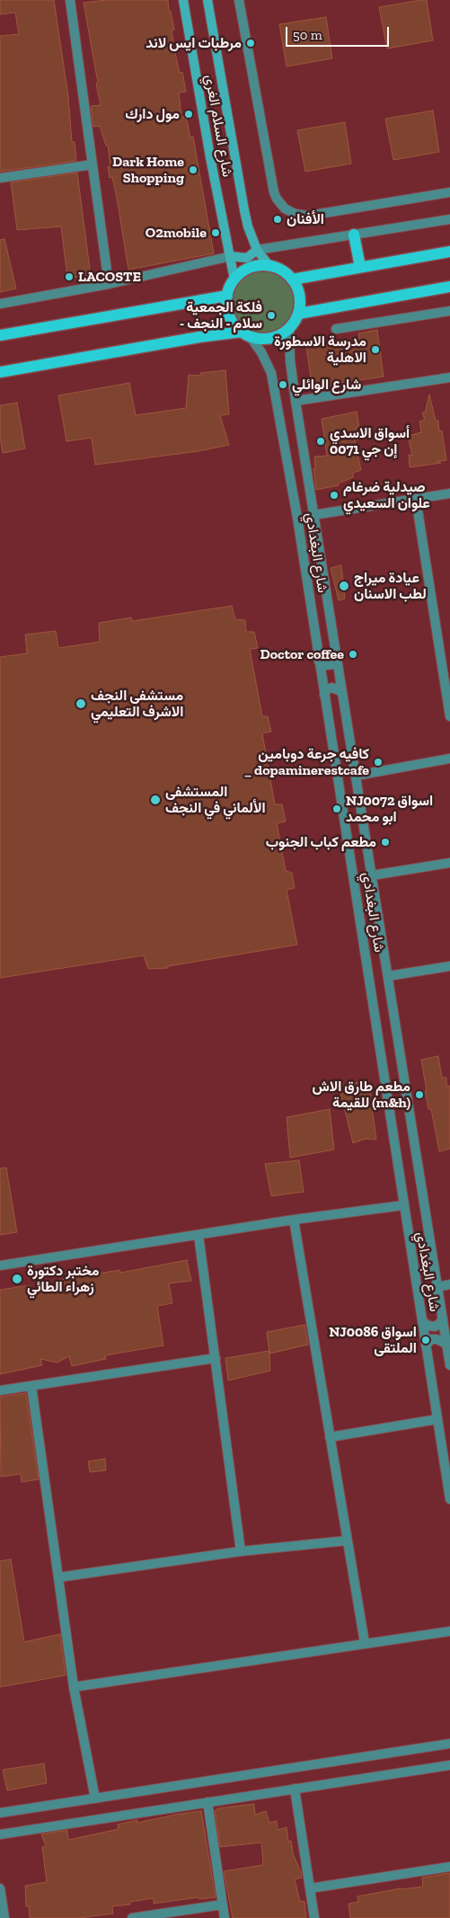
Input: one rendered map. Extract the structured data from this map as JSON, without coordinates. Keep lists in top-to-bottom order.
{
  "streets": {
    "main road": ["شارع السلام الغري"],
    "street": ["شارع البغدادي"]
  },
  "crossings": [
    ["شارع السلام الغري", "شارع البغدادي"]
  ],
  "places": [
    "مرطبات ايس لاند",
    "مول دارك",
    "Dark Home Shopping",
    "الأفنان",
    "O2mobile",
    "LACOSTE",
    "فلكة الجمعية - سلام - النجف",
    "مدرسة الاسطورة الاهلية",
    "شارع الوائلي",
    "أسواق الاسدي إن جي 0071",
    "صيدلية ضرغام علوان السعيدي",
    "عيادة ميراج لطب الاسنان",
    "Doctor coffee",
    "مستشفى النجف الاشرف التعليمي",
    "كافيه جرعة دوبامين _ dopaminerestcafe",
    "المستشفى الألماني في النجف",
    "NJ0072 اسواق ابو محمد",
    "مطعم كباب الجنوب",
    "مطعم طارق الاش للقيمة (m&h)",
    "مختبر دكتورة زهراء الطائي",
    "NJ0086 اسواق الملتقى"
  ],
  "scale_bar": "50 m"
}
